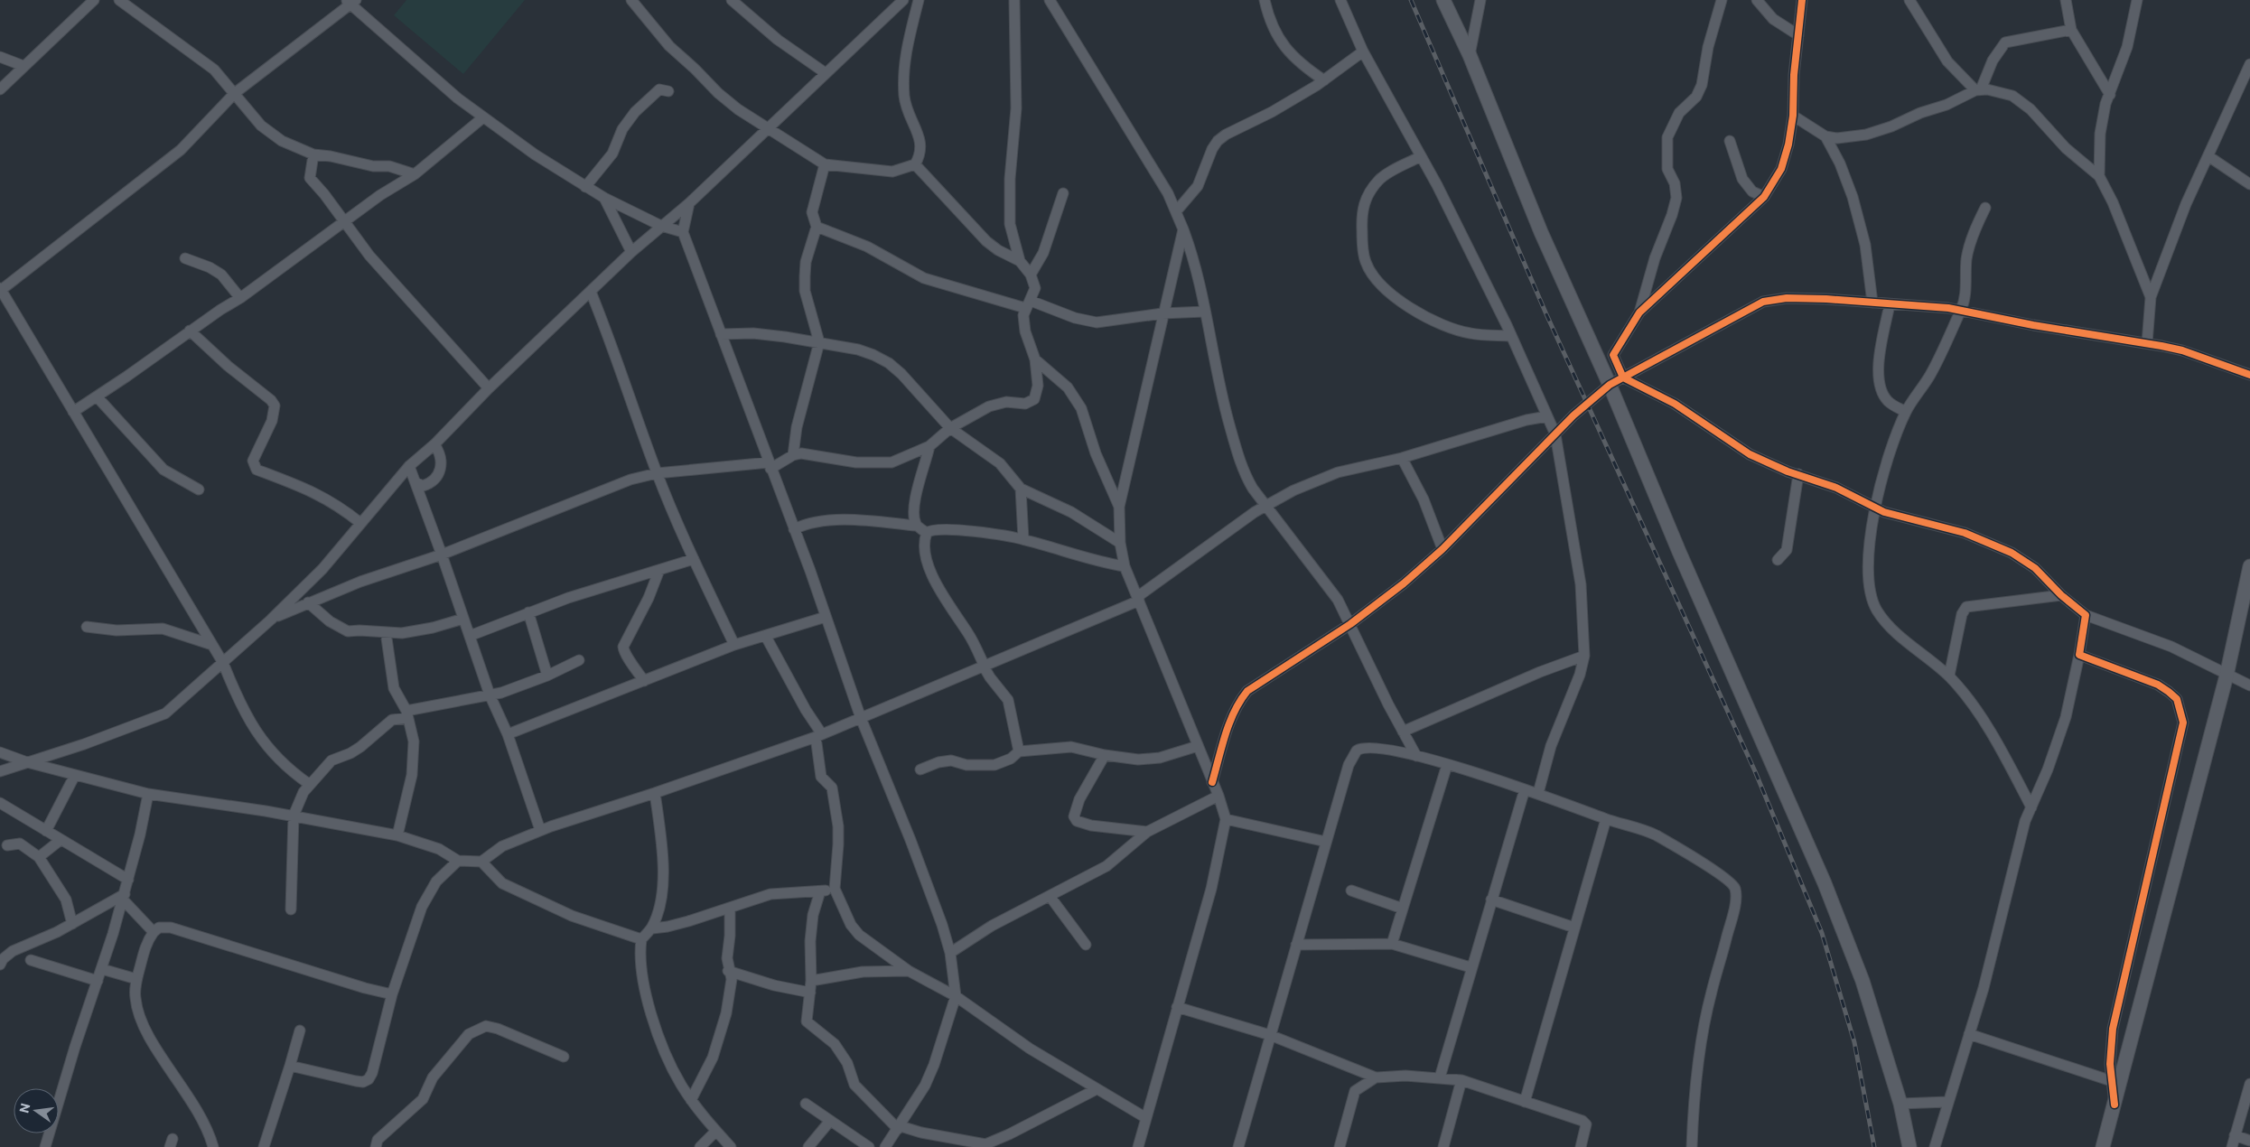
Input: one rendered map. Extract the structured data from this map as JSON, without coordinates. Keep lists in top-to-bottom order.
{
  "north": "left"
}
